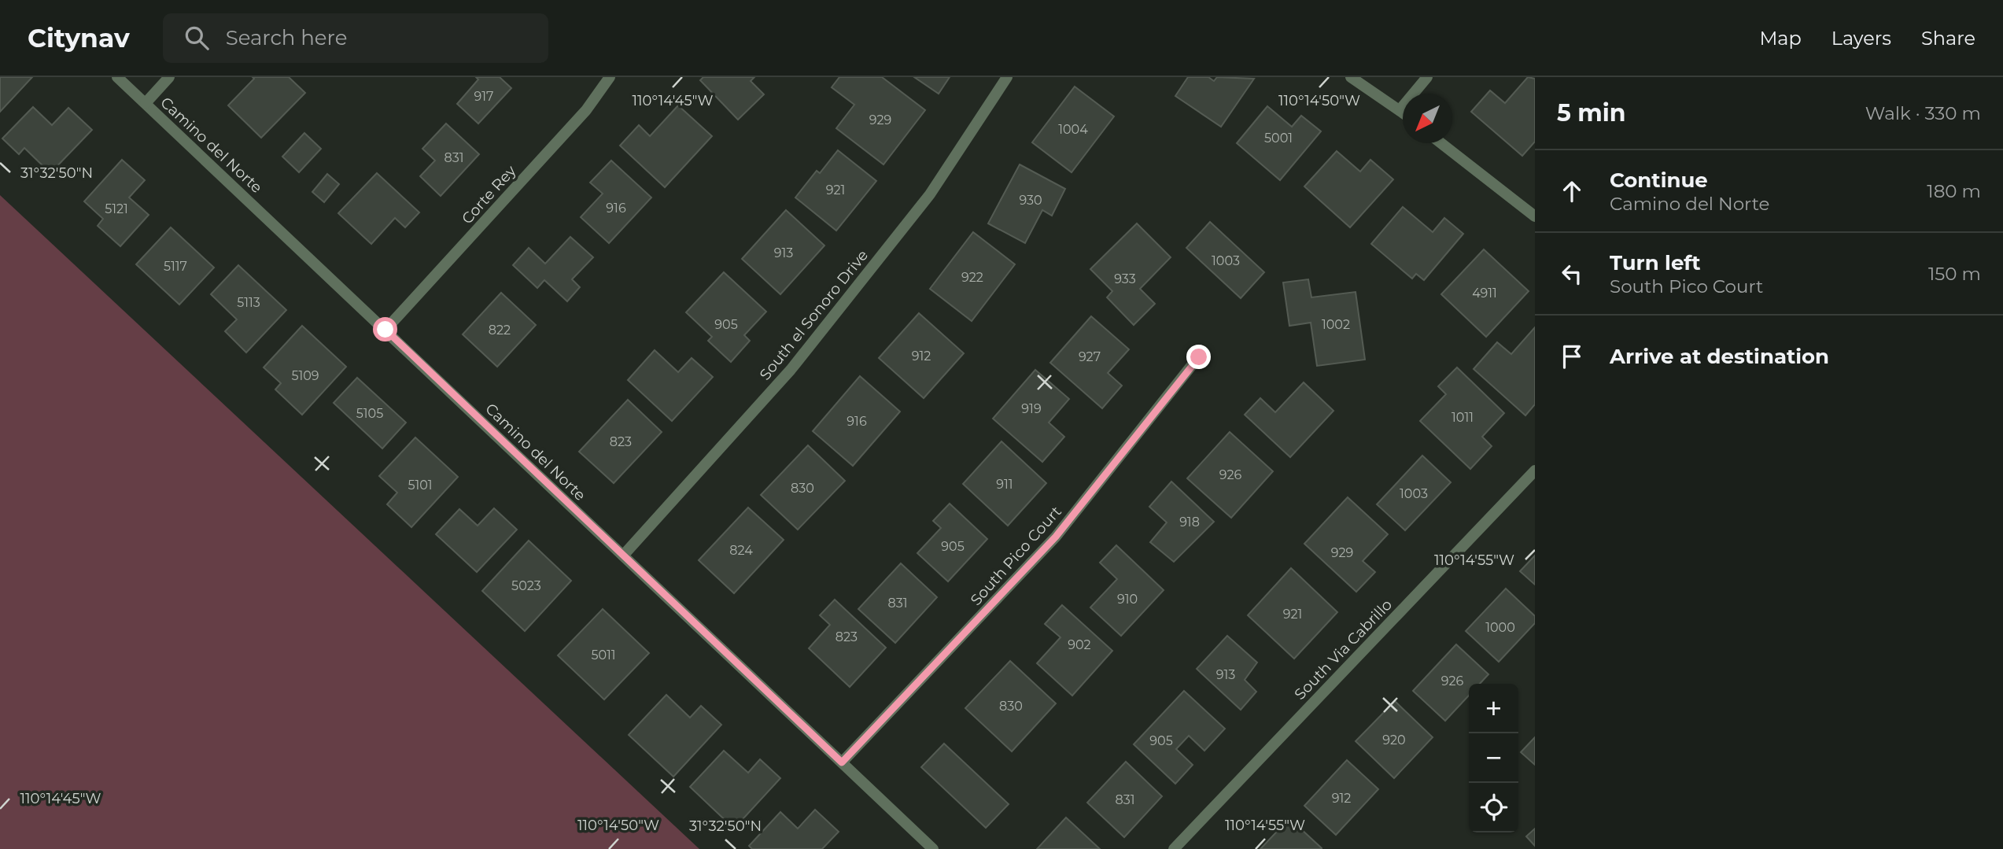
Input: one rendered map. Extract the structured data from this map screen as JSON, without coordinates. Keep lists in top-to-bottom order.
{
  "streets": {
    "street": [
      "Camino del Norte",
      "Corte Rey",
      "South el Sonoro Drive",
      "South Pico Court",
      "South Via Cabrillo"
    ]
  },
  "crossings": [
    ["Camino del Norte", "Corte Rey"],
    ["Camino del Norte", "South el Sonoro Drive"],
    ["Camino del Norte", "South Pico Court"]
  ],
  "house_numbers": [
    "917",
    "929",
    "1004",
    "5001",
    "831",
    "921",
    "930",
    "916",
    "5121",
    "913",
    "1003",
    "5117",
    "922",
    "933",
    "4911",
    "5113",
    "905",
    "1002",
    "822",
    "912",
    "927",
    "5109",
    "919",
    "5105",
    "1011",
    "916",
    "823",
    "926",
    "911",
    "5101",
    "830",
    "1003",
    "918",
    "905",
    "824",
    "929",
    "5023",
    "910",
    "831",
    "921",
    "1000",
    "823",
    "902",
    "5011",
    "913",
    "926",
    "830",
    "920",
    "905",
    "912",
    "831"
  ],
  "north": "bottom left",
  "page": {
    "header": "Citynav",
    "search": "Search here",
    "nav": ["Map", "Layers", "Share"],
    "heading": ["5 min", "Walk · 330 m"],
    "list": [
      ["Continue", "Camino del Norte", "180 m"],
      ["Turn left", "South Pico Court", "150 m"],
      "Arrive at destination"
    ],
    "map_buttons": ["+", "−"]
  },
  "coordinates": [
    "110°14'45\"W",
    "110°14'50\"W",
    "31°32'50\"N",
    "110°14'55\"W"
  ]
}
